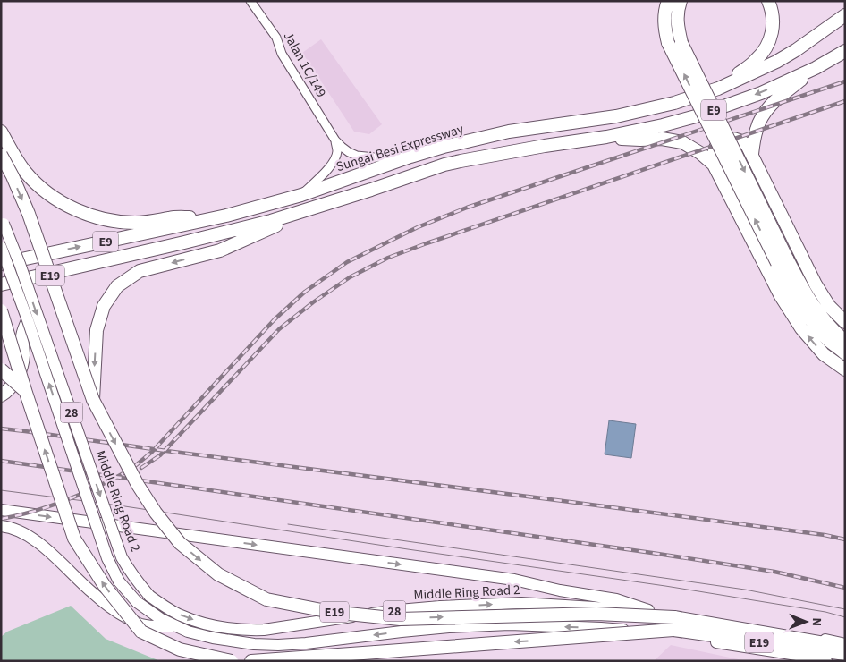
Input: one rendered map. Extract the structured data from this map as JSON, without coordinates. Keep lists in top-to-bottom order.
{
  "streets": {
    "highway": [
      "E9",
      "Sungai Besi Expressway",
      "E19",
      "28",
      "Middle Ring Road 2"
    ],
    "street": ["Jalan 1C/149"]
  },
  "crossings": [
    ["Jalan 1C/149", "Sungai Besi Expressway"],
    ["E19", "Middle Ring Road 2"]
  ],
  "north": "right"
}
